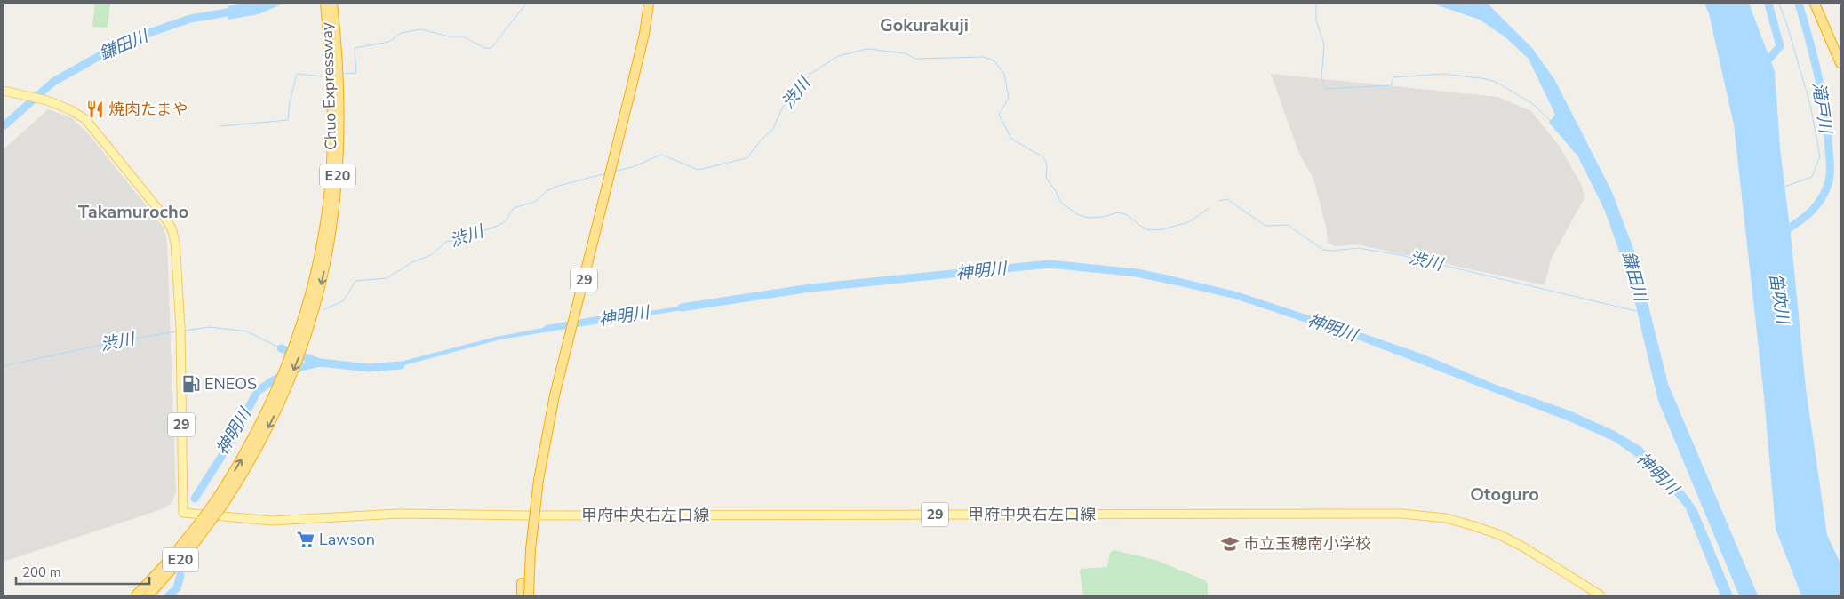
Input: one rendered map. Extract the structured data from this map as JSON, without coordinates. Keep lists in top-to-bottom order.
{
  "streets": {
    "highway": ["Chuo Expressway", "E20", "29"],
    "main road": ["甲府中央右左口線"]
  },
  "districts": ["Gokurakuji", "Takamurocho", "Otoguro"],
  "water": [
    "鎌田川",
    "渋川",
    "滝戸川",
    "神明川",
    "笛吹川"
  ],
  "places": {
    "restaurant": ["焼肉たまや"],
    "fuel station": ["ENEOS"],
    "supermarket": ["Lawson"],
    "school or university": ["市立玉穂南小学校"]
  },
  "scale_bar": "200 m"
}
